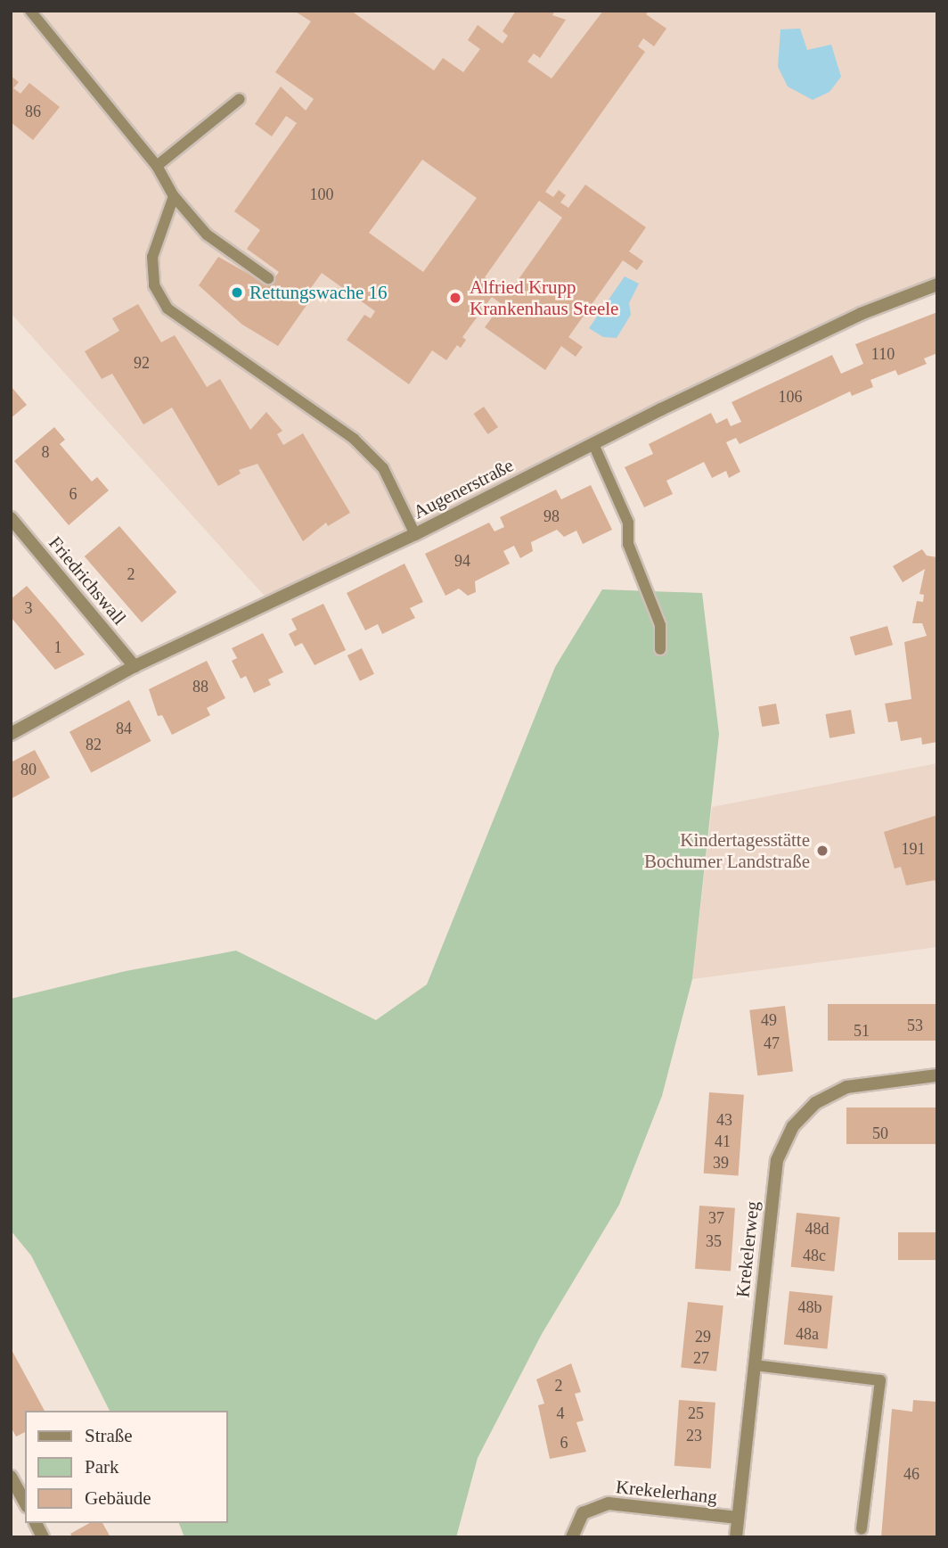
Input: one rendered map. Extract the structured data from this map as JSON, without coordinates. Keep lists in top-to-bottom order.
{
  "streets": {
    "street": [
      "Augenerstraße",
      "Friedrichswall",
      "Krekelerweg",
      "Krekelerhang"
    ]
  },
  "crossings": [
    ["Augenerstraße", "Friedrichswall"],
    ["Krekelerweg", "Krekelerhang"]
  ],
  "places": ["Rettungswache 16", "Alfried Krupp Krankenhaus Steele", "Kindertagesstätte Bochumer Landstraße"],
  "house_numbers": [
    "86",
    "100",
    "110",
    "92",
    "106",
    "8",
    "6",
    "98",
    "94",
    "2",
    "3",
    "1",
    "88",
    "84",
    "82",
    "80",
    "191",
    "49",
    "53",
    "51",
    "47",
    "43",
    "50",
    "41",
    "39",
    "37",
    "48d",
    "35",
    "48c",
    "48b",
    "48a",
    "29",
    "27",
    "2",
    "4",
    "25",
    "23",
    "6",
    "46"
  ],
  "legend": ["Straße", "Park", "Gebäude"]
}
